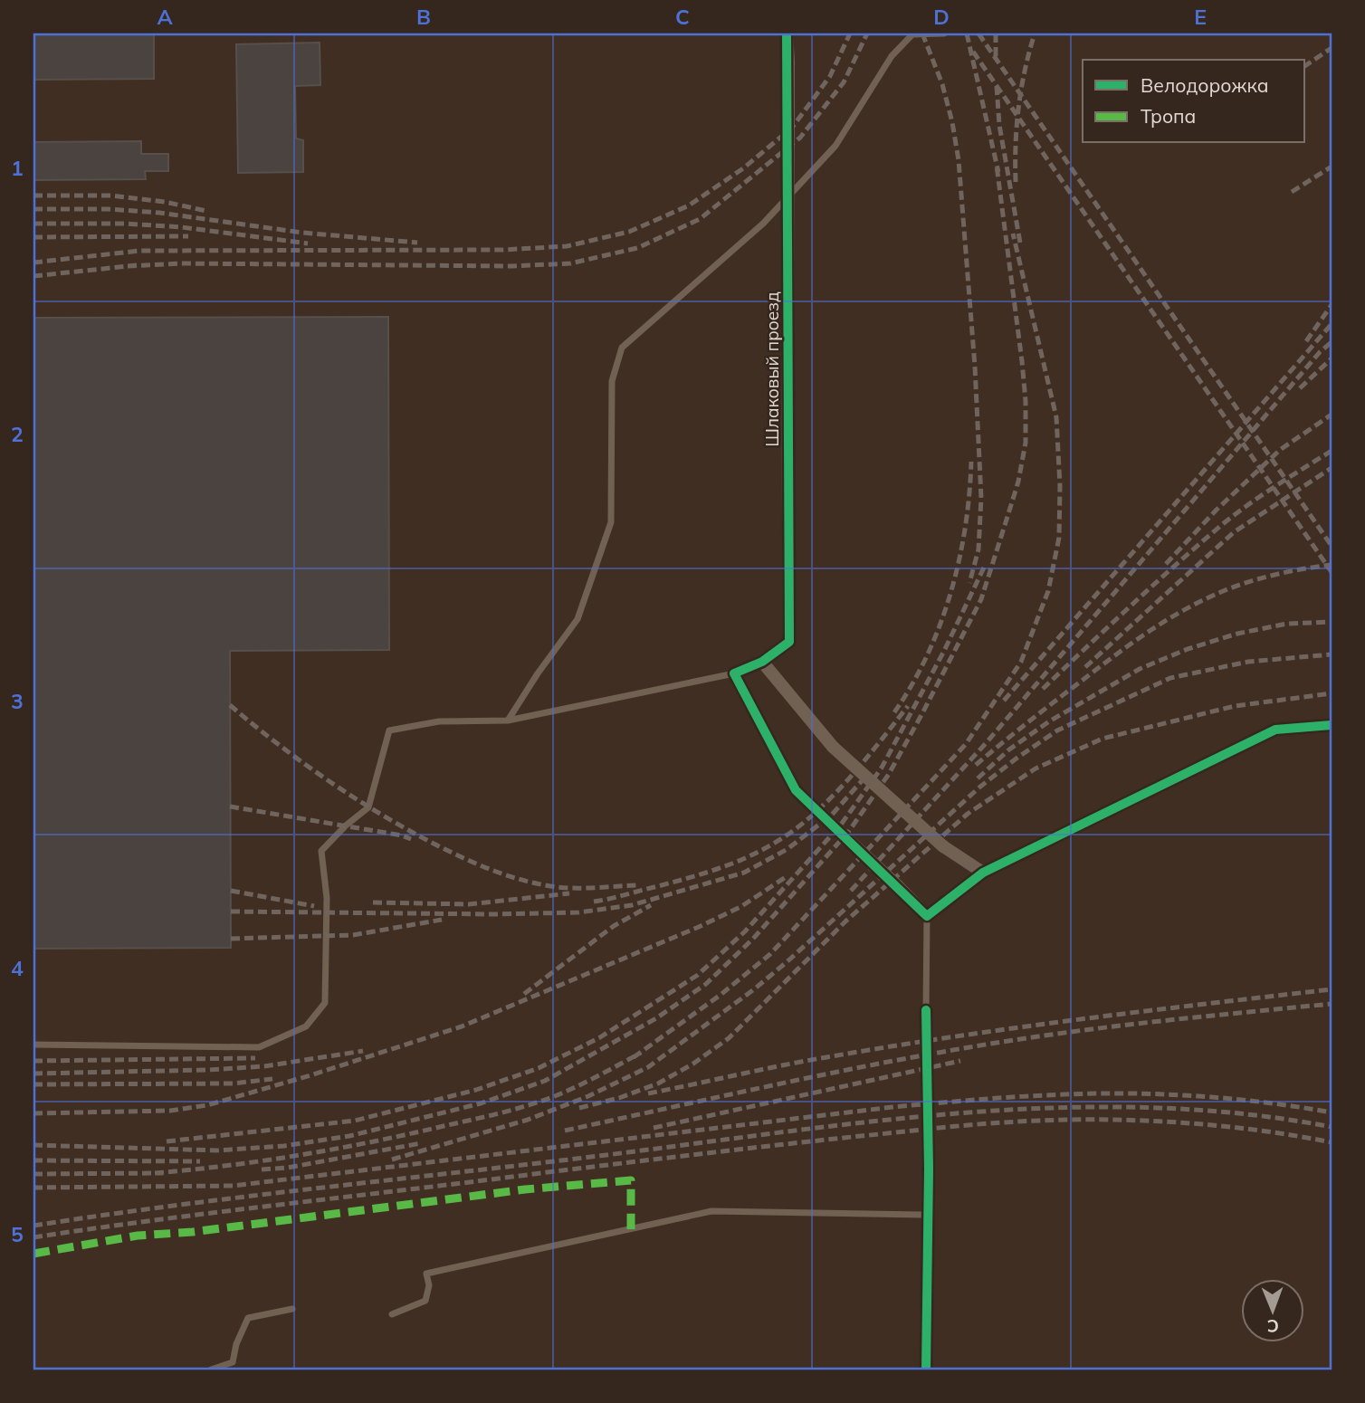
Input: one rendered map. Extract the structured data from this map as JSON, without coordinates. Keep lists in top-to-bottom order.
{
  "streets": {
    "street": ["Шлаковый проезд"]
  },
  "legend": ["Велодорожка", "Тропа"],
  "north": "bottom",
  "grid": {
    "columns": [
      "A",
      "B",
      "C",
      "D",
      "E"
    ],
    "rows": [
      "1",
      "2",
      "3",
      "4",
      "5"
    ]
  }
}
